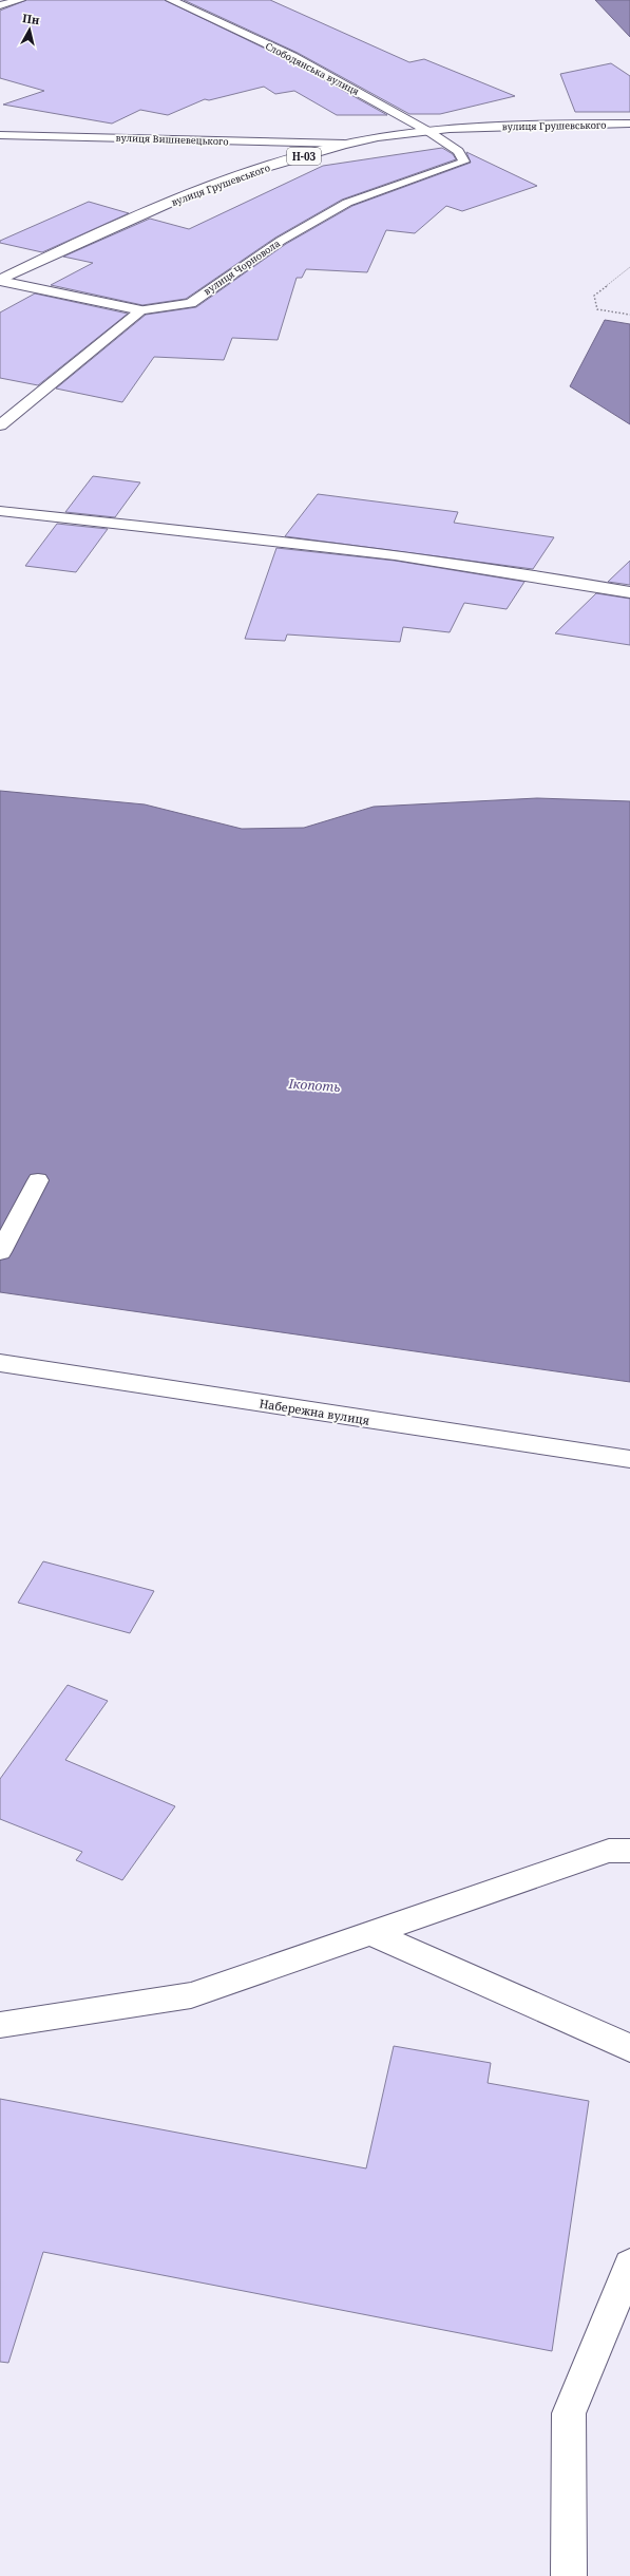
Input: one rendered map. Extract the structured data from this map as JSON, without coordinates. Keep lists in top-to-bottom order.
{
  "streets": {
    "street": [
      "Слободянська вулиця",
      "вулиця Грушевського",
      "вулиця Вишневецького",
      "Н-03",
      "вулиця Чорновола",
      "Набережна вулиця"
    ]
  },
  "crossings": [
    ["Слободянська вулиця", "вулиця Грушевського"],
    ["Слободянська вулиця", "вулиця Чорновола"],
    ["вулиця Грушевського", "вулиця Вишневецького"],
    ["вулиця Грушевського", "вулиця Чорновола"]
  ],
  "water": ["Ікопоть"],
  "north": "top"
}
